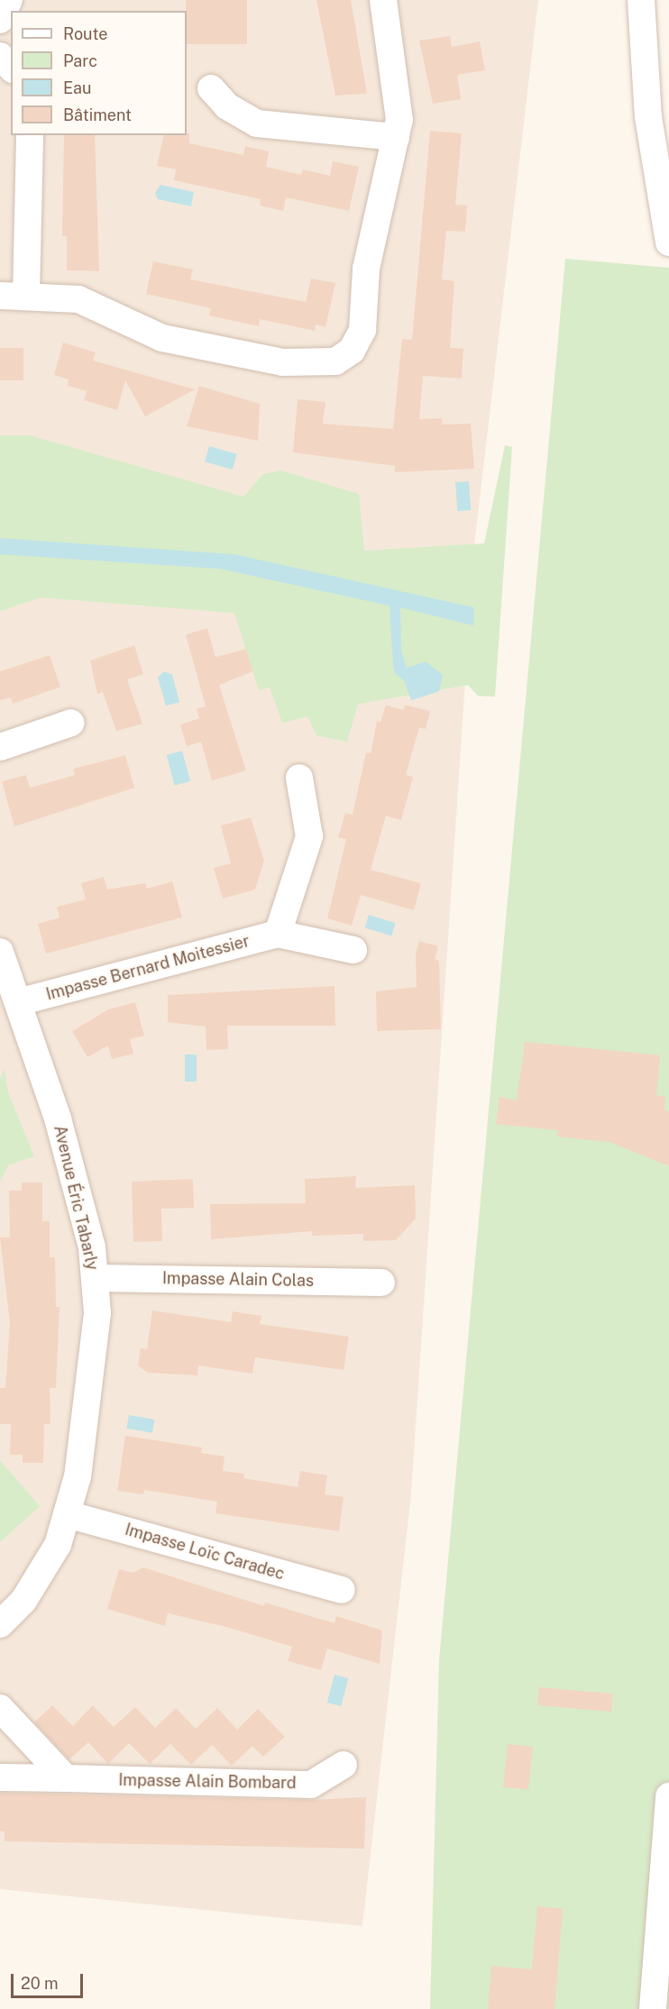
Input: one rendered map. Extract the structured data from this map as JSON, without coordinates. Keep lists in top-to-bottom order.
{
  "streets": {
    "street": [
      "Impasse Bernard Moitessier",
      "Avenue Éric Tabarly",
      "Impasse Alain Colas",
      "Impasse Loïc Caradec",
      "Impasse Alain Bombard"
    ]
  },
  "crossings": [
    ["Impasse Bernard Moitessier", "Avenue Éric Tabarly"],
    ["Avenue Éric Tabarly", "Impasse Alain Colas"],
    ["Avenue Éric Tabarly", "Impasse Loïc Caradec"]
  ],
  "legend": [
    "Route",
    "Parc",
    "Eau",
    "Bâtiment"
  ],
  "scale_bar": "20 m"
}
